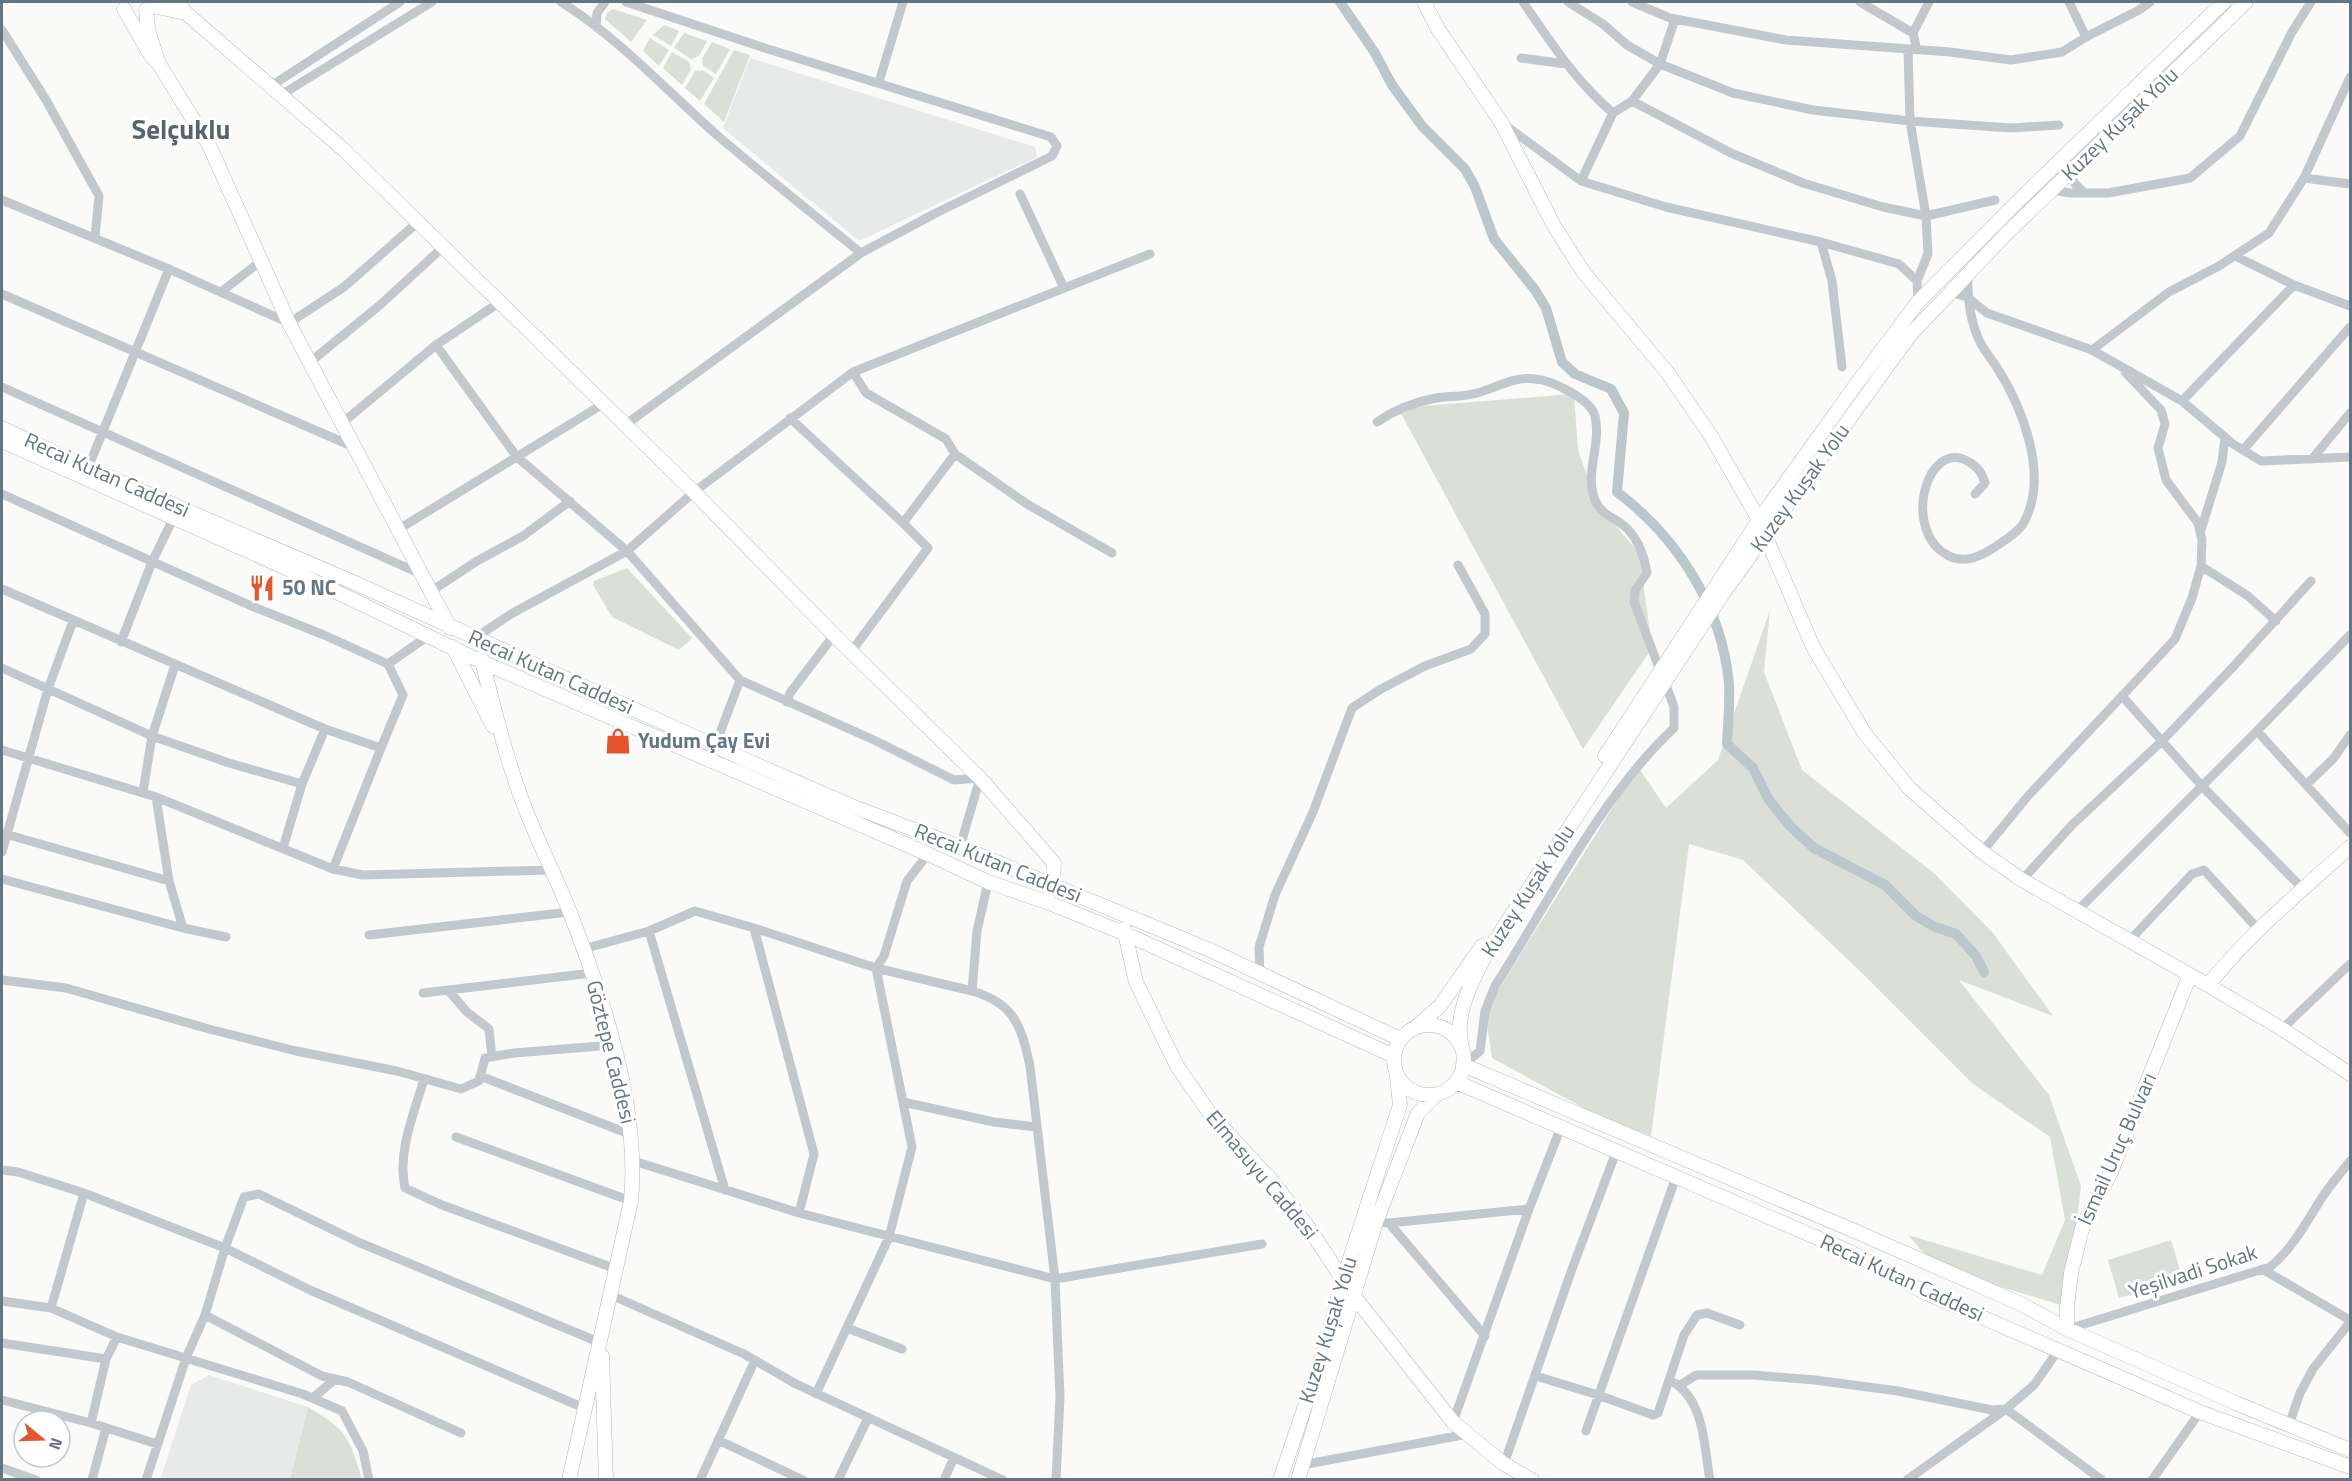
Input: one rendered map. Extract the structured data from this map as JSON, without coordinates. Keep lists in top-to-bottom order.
{
  "streets": {
    "main road": [
      "Kuzey Kuşak Yolu",
      "Recai Kutan Caddesi",
      "Göztepe Caddesi",
      "İsmail Uruç Bulvarı",
      "Elmasuyu Caddesi"
    ],
    "street": ["Yeşilvadi Sokak"]
  },
  "crossings": [
    ["Kuzey Kuşak Yolu", "Recai Kutan Caddesi"],
    ["Kuzey Kuşak Yolu", "Elmasuyu Caddesi"],
    ["Recai Kutan Caddesi", "Göztepe Caddesi"],
    ["Recai Kutan Caddesi", "İsmail Uruç Bulvarı"],
    ["Recai Kutan Caddesi", "Elmasuyu Caddesi"],
    ["Recai Kutan Caddesi", "Yeşilvadi Sokak"],
    ["İsmail Uruç Bulvarı", "Yeşilvadi Sokak"]
  ],
  "districts": ["Selçuklu"],
  "places": {
    "restaurant": ["50 NC"],
    "shop": ["Yudum Çay Evi"]
  },
  "north": "right"
}
